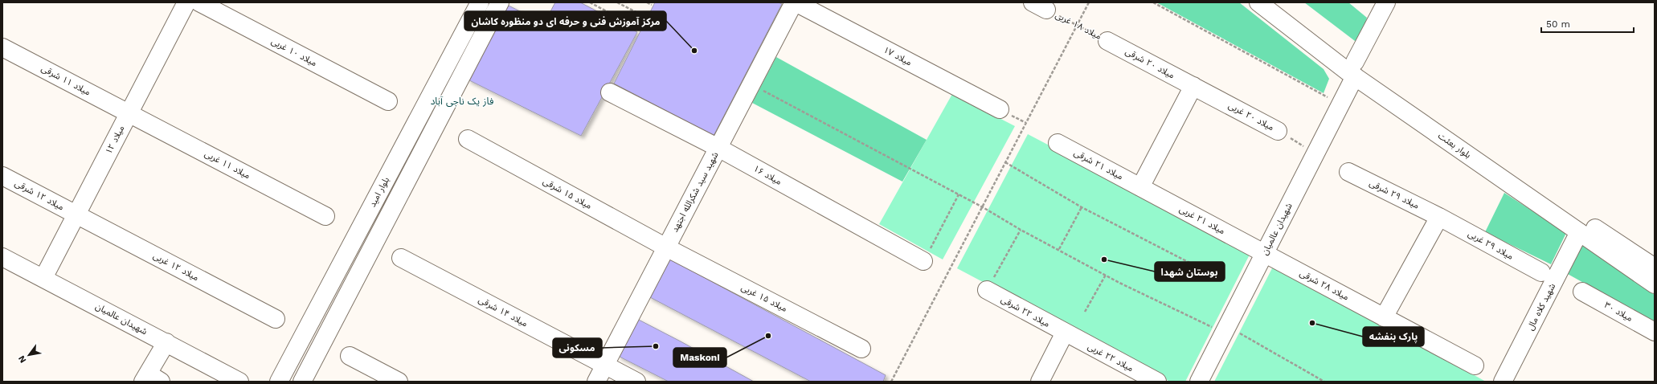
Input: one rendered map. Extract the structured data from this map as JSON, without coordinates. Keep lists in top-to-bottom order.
{
  "streets": {
    "street": [
      "میلاد ۱۰ غربی",
      "میلاد ۱۷",
      "میلاد ۲۰ شرقی",
      "میلاد ۱۱ شرقی",
      "میلاد ۲۰ غربی",
      "میلاد ۱۲",
      "بلوار بعثت",
      "میلاد ۱۱ غربی",
      "میلاد ۲۱ شرقی",
      "میلاد ۱۶",
      "بلوار امید",
      "شهید سید شکرالله اجتهد",
      "میلاد ۱۵ شرقی",
      "میلاد ۲۹ شرقی",
      "میلاد ۱۲ شرقی",
      "میلاد ۲۱ غربی",
      "شهیدان عالمیان",
      "میلاد ۲۹ غربی",
      "میلاد ۱۲ غربی",
      "میلاد ۲۸ شرقی",
      "میلاد ۱۵ غربی",
      "شهید کلاه مال",
      "میلاد ۱۴ شرقی",
      "میلاد ۲۲ شرقی",
      "میلاد ۳۰",
      "میلاد ۲۲ غربی"
    ],
    "path": ["میلاد ۱۸ غربی"]
  },
  "crossings": [
    ["میلاد ۱۸ غربی", "میلاد ۲۰ شرقی"],
    ["میلاد ۱۷", "شهید سید شکرالله اجتهد"],
    ["میلاد ۲۰ شرقی", "میلاد ۲۰ غربی"],
    ["میلاد ۱۱ شرقی", "میلاد ۱۲"],
    ["میلاد ۱۱ شرقی", "میلاد ۱۱ غربی"],
    ["میلاد ۱۲", "میلاد ۱۱ غربی"],
    ["میلاد ۱۲", "میلاد ۱۲ شرقی"],
    ["میلاد ۱۲", "شهیدان عالمیان"],
    ["میلاد ۱۲", "میلاد ۱۲ غربی"],
    ["بلوار بعثت", "شهیدان عالمیان"],
    ["بلوار بعثت", "شهید کلاه مال"],
    ["میلاد ۲۱ شرقی", "میلاد ۲۱ غربی"],
    ["میلاد ۱۶", "شهید سید شکرالله اجتهد"],
    ["شهید سید شکرالله اجتهد", "میلاد ۱۵ شرقی"],
    ["شهید سید شکرالله اجتهد", "میلاد ۱۵ غربی"],
    ["شهید سید شکرالله اجتهد", "میلاد ۱۴ شرقی"],
    ["میلاد ۱۵ شرقی", "میلاد ۱۵ غربی"],
    ["میلاد ۲۹ شرقی", "میلاد ۲۹ غربی"],
    ["میلاد ۱۲ شرقی", "میلاد ۱۲ غربی"],
    ["میلاد ۲۱ غربی", "شهیدان عالمیان"],
    ["میلاد ۲۱ غربی", "میلاد ۲۸ شرقی"],
    ["شهیدان عالمیان", "میلاد ۲۸ شرقی"],
    ["میلاد ۲۲ شرقی", "میلاد ۲۲ غربی"]
  ],
  "districts": ["فاز یک ناجی آباد"],
  "places": [
    "مرکز آموزش فنی و حرفه ای دو منظوره کاشان",
    "بوستان شهدا",
    "پارک بنفشه",
    "Maskoni",
    "مسکونی"
  ],
  "scale_bar": "50 m",
  "north": "bottom left"
}
